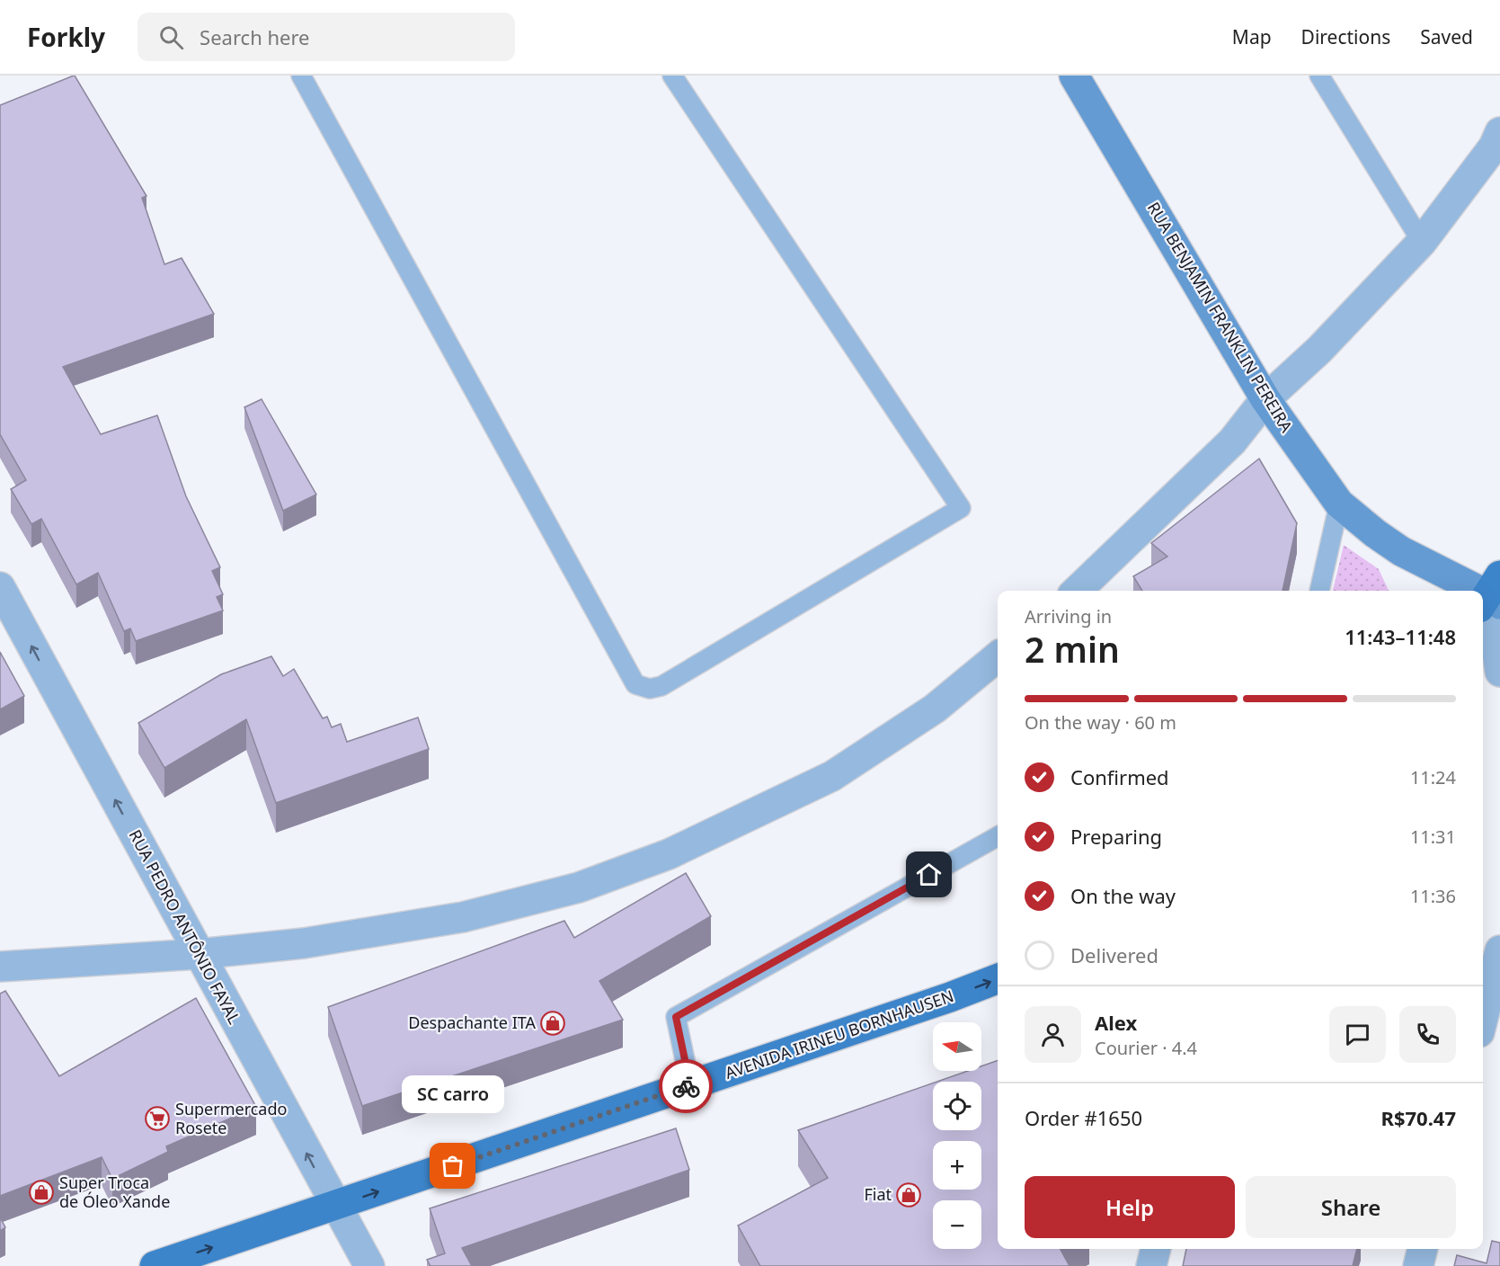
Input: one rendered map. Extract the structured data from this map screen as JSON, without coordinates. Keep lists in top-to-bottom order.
{
  "streets": {
    "main road": ["RUA BENJAMIN FRANKLIN PEREIRA", "AVENIDA IRINEU BORNHAUSEN"],
    "street": ["RUA PEDRO ANTÔNIO FAYAL"]
  },
  "crossings": [
    ["RUA PEDRO ANTÔNIO FAYAL", "AVENIDA IRINEU BORNHAUSEN"]
  ],
  "one_way": ["RUA PEDRO ANTÔNIO FAYAL", "AVENIDA IRINEU BORNHAUSEN"],
  "places": {
    "shop": ["Despachante ITA", "Super Troca de Óleo Xande", "Fiat"],
    "supermarket": ["Supermercado Rosete"],
    "other": ["SC carro"]
  },
  "north": "left",
  "page": {
    "header": "Forkly",
    "search": "Search here",
    "nav": ["Map", "Directions", "Saved"],
    "heading": ["2 min", "Arriving in", "11:43–11:48"],
    "panel": [
      "Alex",
      "Courier · 4.4",
      "Order #1650",
      "R$70.47"
    ],
    "bar": "On the way · 60 m",
    "list": [
      ["Confirmed", "11:24"],
      ["Preparing", "11:31"],
      ["On the way", "11:36"],
      "Delivered"
    ],
    "map_buttons": ["+", "−"],
    "bubble": "SC carro",
    "buttons": ["Help", "Share"]
  }
}
